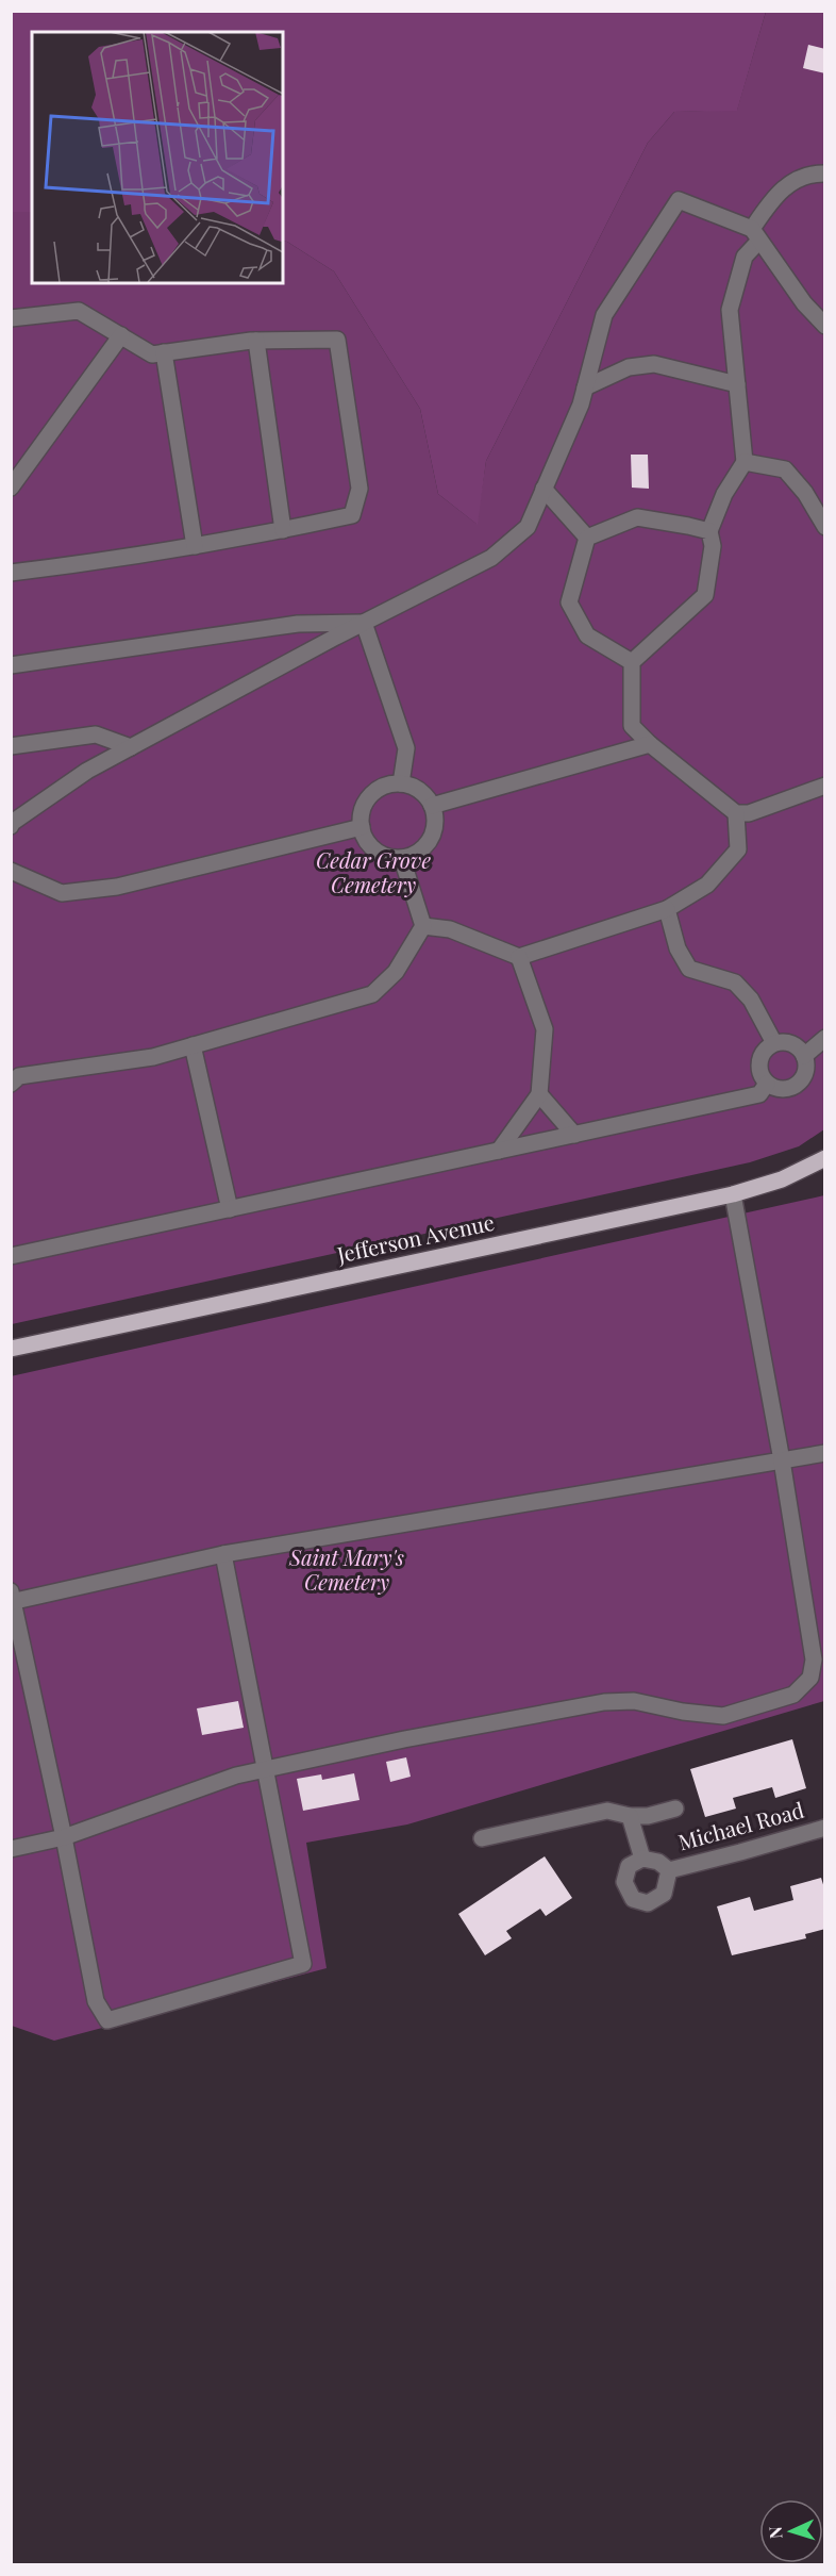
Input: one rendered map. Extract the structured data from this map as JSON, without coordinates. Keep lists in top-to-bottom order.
{
  "streets": {
    "main road": ["Jefferson Avenue"],
    "street": ["Michael Road"]
  },
  "parks": ["Cedar Grove Cemetery", "Saint Mary's Cemetery"],
  "north": "left"
}
